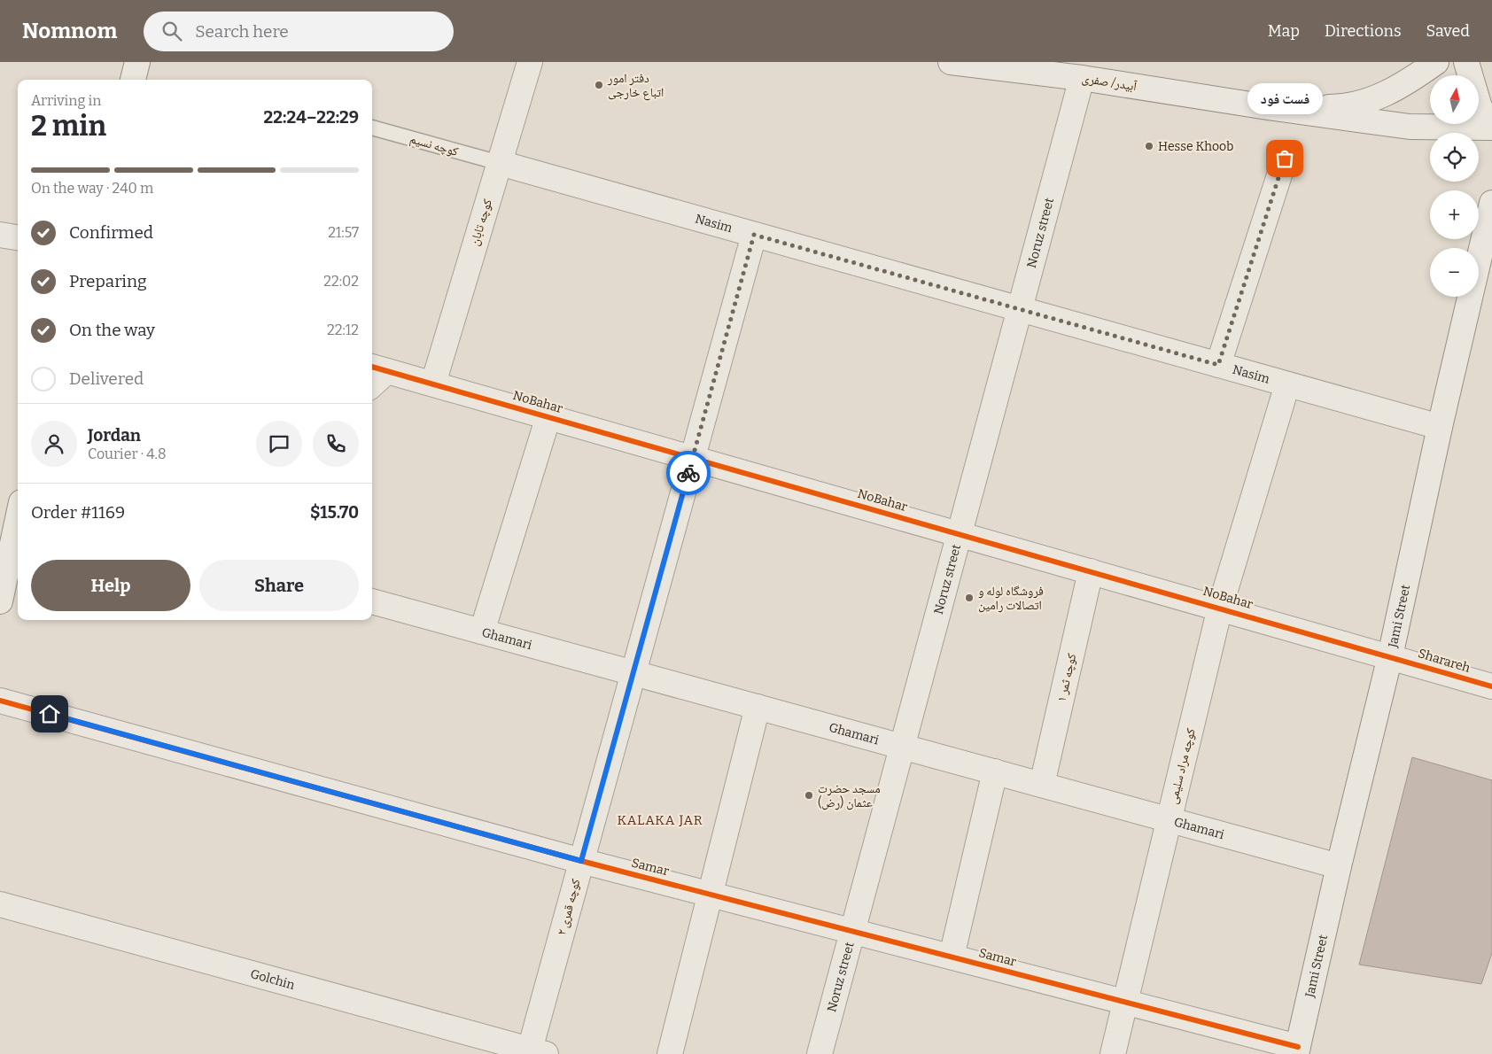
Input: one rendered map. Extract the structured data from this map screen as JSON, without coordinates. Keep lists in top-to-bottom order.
{
  "streets": {
    "street": [
      "آبیدر/ صفری",
      "کوچه تابان",
      "Nasim",
      "Noruz street",
      "NoBahar",
      "Jami Street",
      "Ghamari",
      "Sharareh",
      "کوچه ثمر ۱",
      "کوچه مراد سلیمی",
      "Samar",
      "کوچه قمری ۲",
      "Golchin"
    ],
    "lane": ["کوچه نسیم"]
  },
  "crossings": [
    ["آبیدر/ صفری", "Noruz street"],
    ["کوچه نسیم", "کوچه تابان"],
    ["کوچه نسیم", "Nasim"],
    ["کوچه تابان", "Nasim"],
    ["کوچه تابان", "NoBahar"],
    ["Nasim", "Noruz street"],
    ["Nasim", "Jami Street"],
    ["Nasim", "کوچه مراد سلیمی"],
    ["Nasim", "کوچه قمری ۲"],
    ["Noruz street", "NoBahar"],
    ["Noruz street", "Ghamari"],
    ["Noruz street", "Samar"],
    ["NoBahar", "Jami Street"],
    ["NoBahar", "Sharareh"],
    ["NoBahar", "کوچه ثمر ۱"],
    ["NoBahar", "کوچه مراد سلیمی"],
    ["NoBahar", "کوچه قمری ۲"],
    ["Jami Street", "Ghamari"],
    ["Jami Street", "Sharareh"],
    ["Jami Street", "Samar"],
    ["Ghamari", "کوچه ثمر ۱"],
    ["Ghamari", "کوچه مراد سلیمی"],
    ["Ghamari", "کوچه قمری ۲"],
    ["کوچه مراد سلیمی", "Samar"],
    ["Samar", "کوچه قمری ۲"],
    ["کوچه قمری ۲", "Golchin"]
  ],
  "districts": ["KALAKA JAR"],
  "places": [
    "دفتر امور اتباع خارجی",
    "Hesse Khoob",
    "فست فود",
    "فروشگاه لوله و اتصالات رامین",
    "مسجد حضرت عثمان (رض)"
  ],
  "north": "top",
  "page": {
    "header": "Nomnom",
    "search": "Search here",
    "nav": ["Map", "Directions", "Saved"],
    "map_buttons": ["+", "−"],
    "heading": ["2 min", "Arriving in", "22:24–22:29"],
    "panel": [
      "Jordan",
      "Courier · 4.8",
      "Order #1169",
      "$15.70"
    ],
    "bubble": "فست فود",
    "bar": "On the way · 240 m",
    "list": [
      ["Confirmed", "21:57"],
      ["Preparing", "22:02"],
      ["On the way", "22:12"],
      "Delivered"
    ],
    "buttons": ["Help", "Share"]
  }
}
